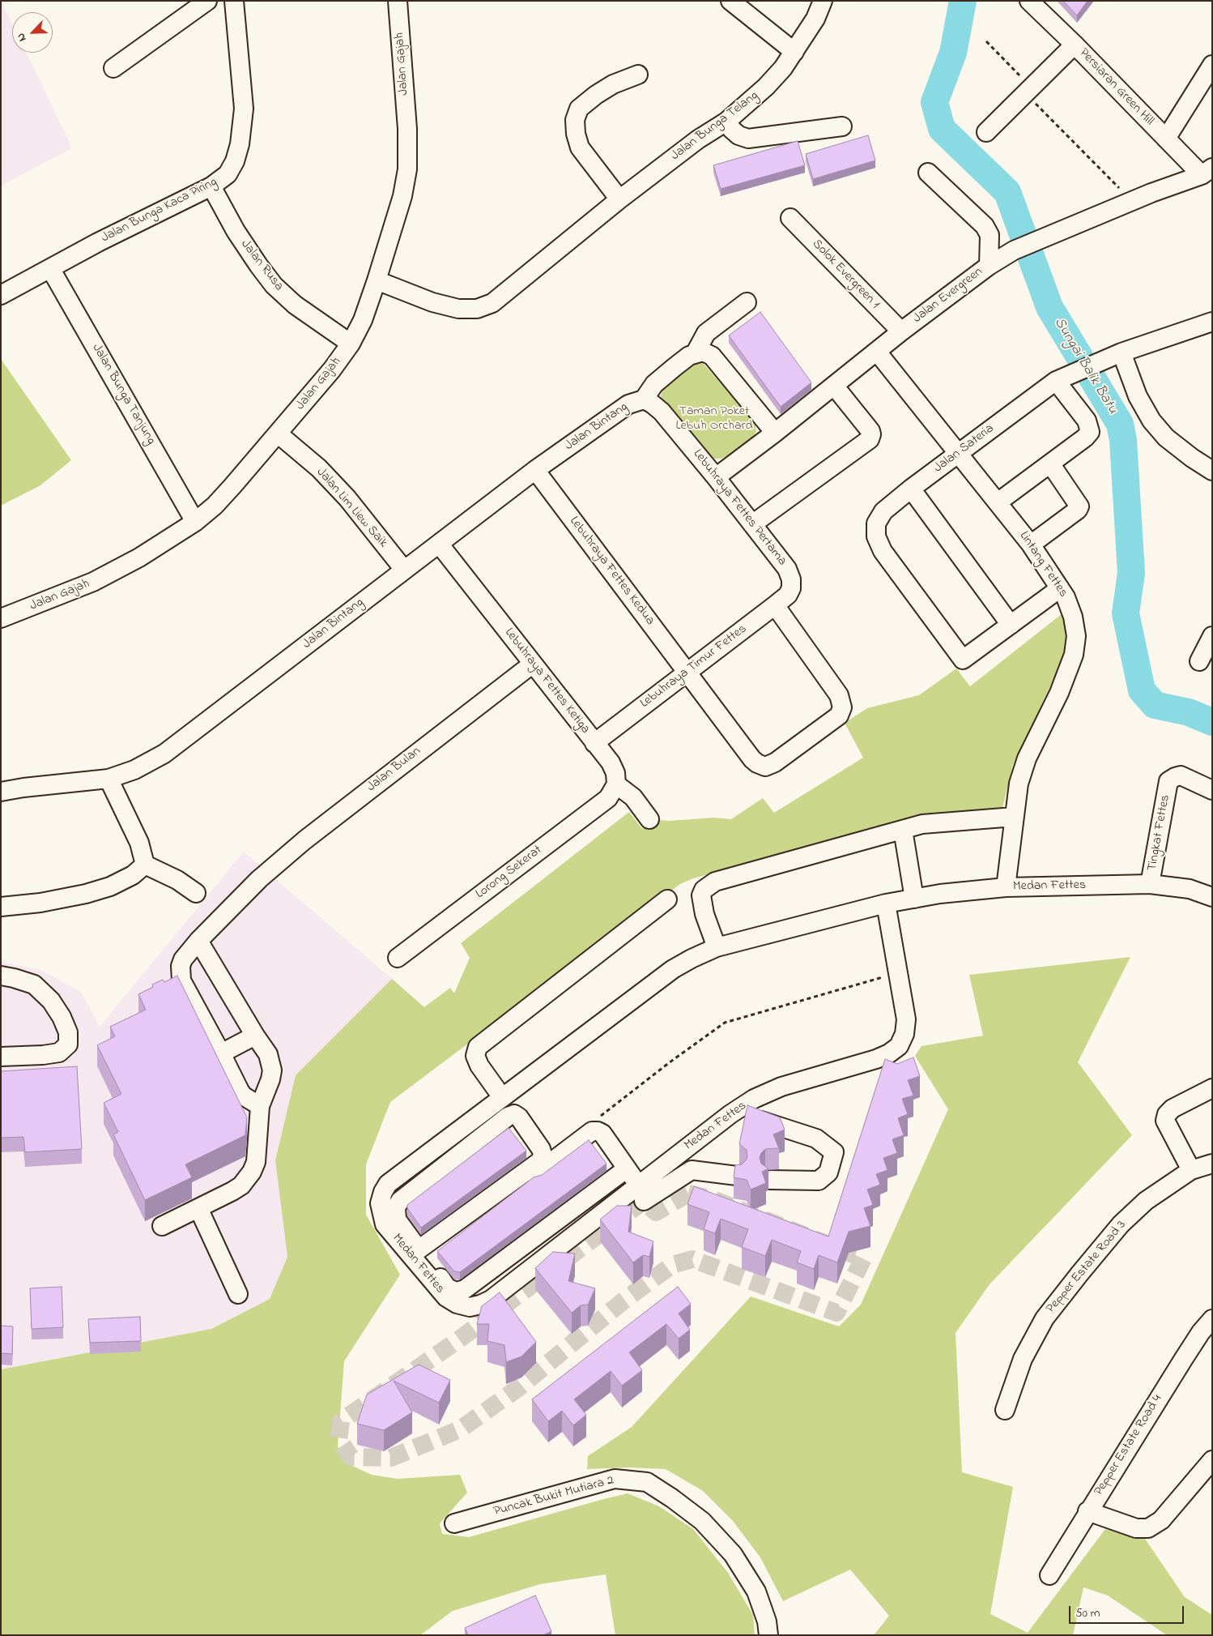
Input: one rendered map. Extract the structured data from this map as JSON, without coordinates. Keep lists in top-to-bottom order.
{
  "streets": {
    "street": [
      "Jalan Gajah",
      "Persiaran Green Hill",
      "Jalan Bunga Telang",
      "Jalan Bunga Kaca Piring",
      "Jalan Rusa",
      "Solok Evergreen 1",
      "Jalan Evergreen",
      "Jalan Bunga Tanjung",
      "Jalan Bintang",
      "Jalan Sateria",
      "Jalan Lim Liew Saik",
      "Lebuhraya Fettes Pertama",
      "Lintang Fettes",
      "Lebuhraya Fettes Kedua",
      "Lebuhraya Timur Fettes",
      "Lebuhraya Fettes Ketiga",
      "Jalan Bulan",
      "Tingkat Fettes",
      "Lorong Sekerat",
      "Medan Fettes",
      "Pepper Estate Road 3",
      "Pepper Estate Road 4",
      "Puncak Bukit Mutiara 2"
    ]
  },
  "crossings": [
    ["Jalan Gajah", "Jalan Bunga Telang"],
    ["Jalan Gajah", "Jalan Rusa"],
    ["Jalan Gajah", "Jalan Bunga Tanjung"],
    ["Jalan Gajah", "Jalan Lim Liew Saik"],
    ["Persiaran Green Hill", "Jalan Evergreen"],
    ["Jalan Bunga Kaca Piring", "Jalan Rusa"],
    ["Jalan Bunga Kaca Piring", "Jalan Bunga Tanjung"],
    ["Solok Evergreen 1", "Jalan Evergreen"],
    ["Jalan Evergreen", "Lebuhraya Fettes Pertama"],
    ["Jalan Evergreen", "Lintang Fettes"],
    ["Jalan Bintang", "Jalan Lim Liew Saik"],
    ["Jalan Bintang", "Lebuhraya Fettes Pertama"],
    ["Jalan Bintang", "Lebuhraya Fettes Kedua"],
    ["Jalan Bintang", "Lebuhraya Fettes Ketiga"],
    ["Jalan Sateria", "Lintang Fettes"],
    ["Lebuhraya Fettes Pertama", "Lebuhraya Timur Fettes"],
    ["Lintang Fettes", "Medan Fettes"],
    ["Lebuhraya Fettes Kedua", "Lebuhraya Timur Fettes"],
    ["Lebuhraya Timur Fettes", "Lebuhraya Fettes Ketiga"],
    ["Lebuhraya Fettes Ketiga", "Jalan Bulan"],
    ["Lebuhraya Fettes Ketiga", "Lorong Sekerat"],
    ["Tingkat Fettes", "Medan Fettes"]
  ],
  "water": ["Sungai Balik Batu"],
  "parks": ["Taman Poket Lebuh Orchard"],
  "scale_bar": "50 m",
  "north": "bottom left"
}
